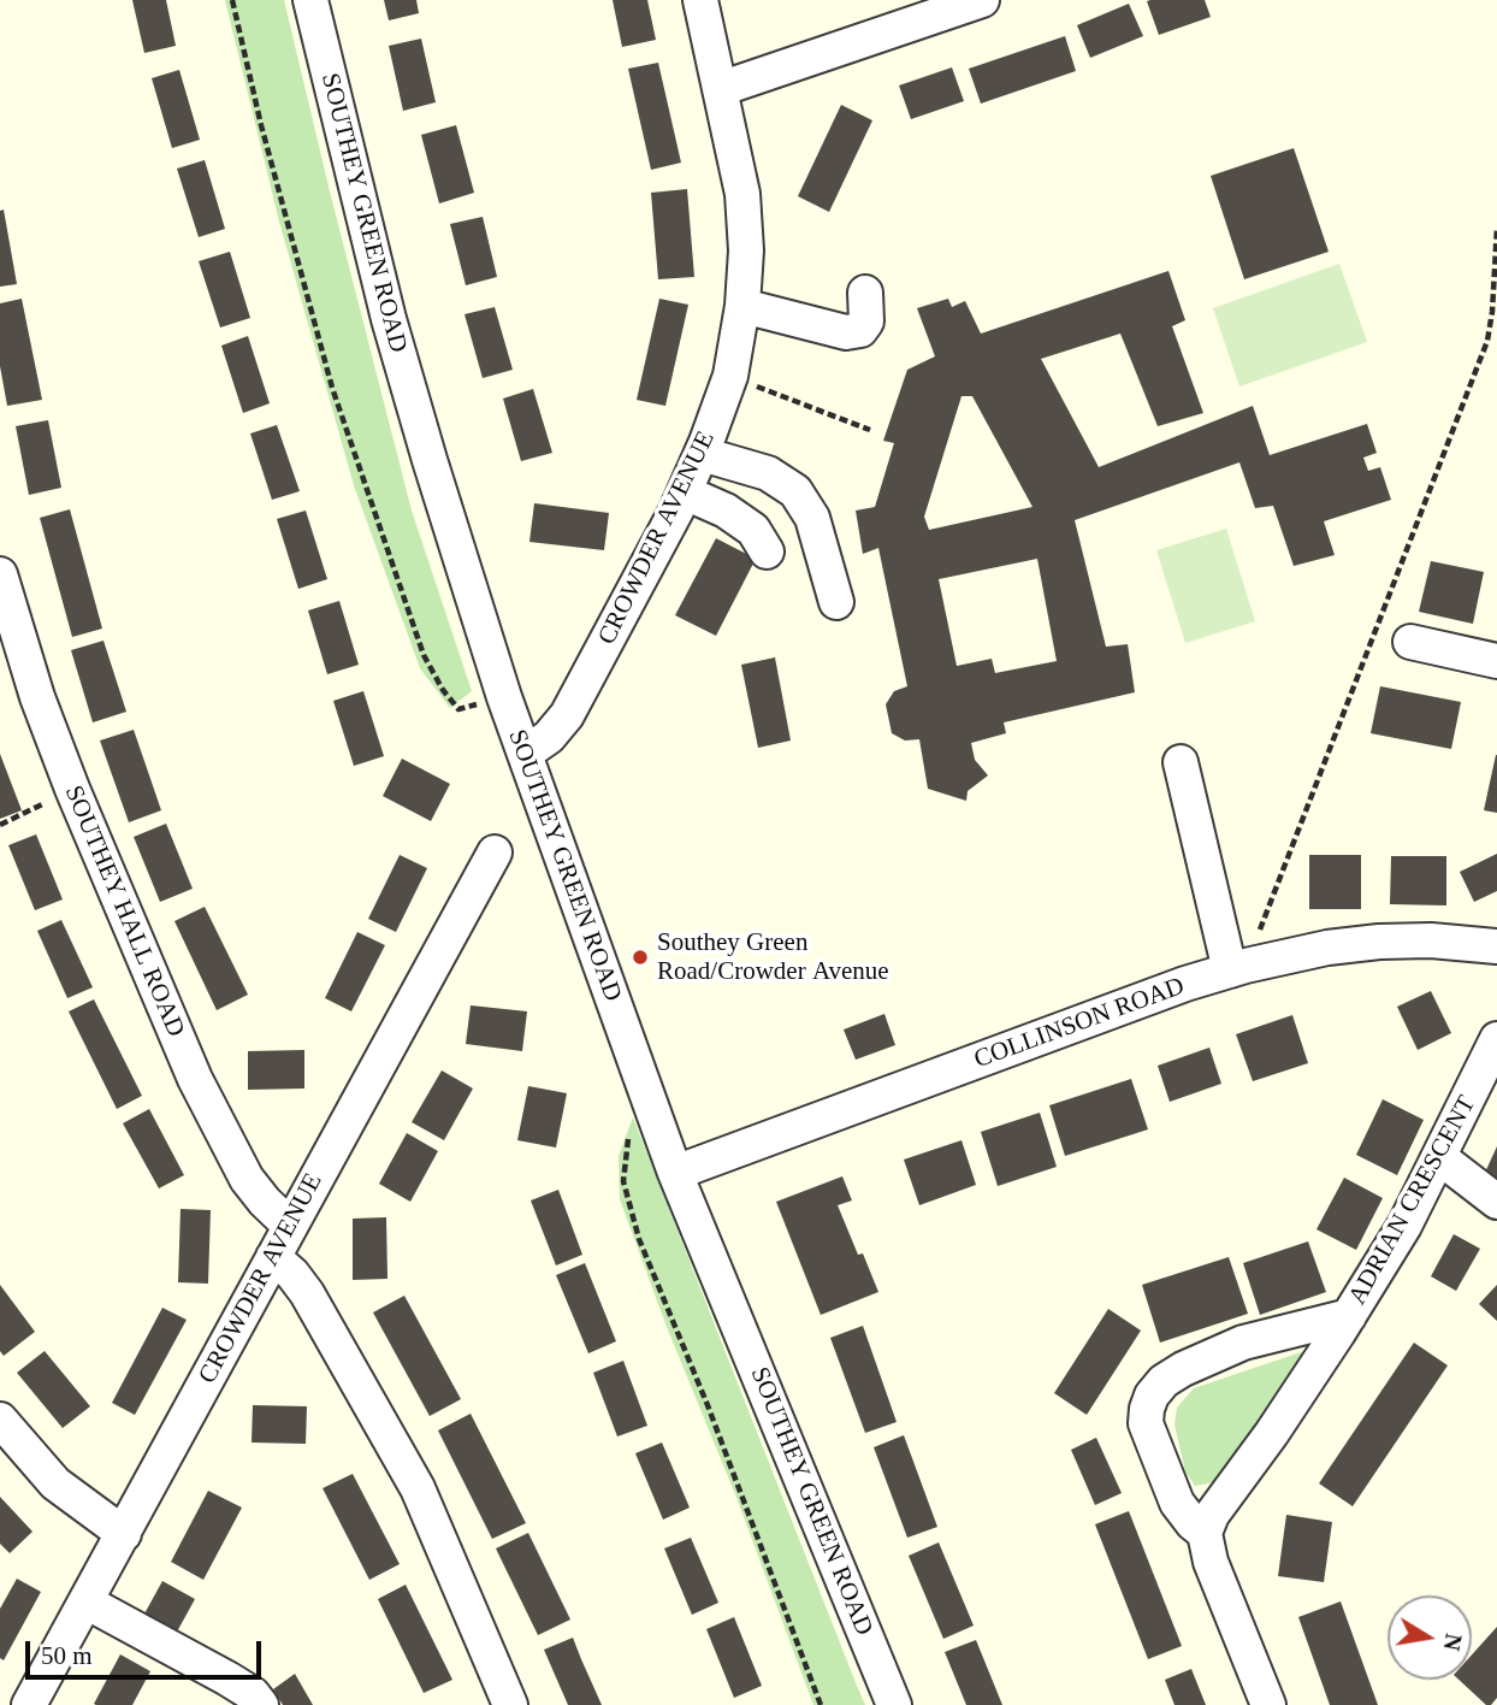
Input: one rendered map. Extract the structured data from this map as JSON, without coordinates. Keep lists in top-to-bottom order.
{
  "streets": {
    "street": [
      "SOUTHEY GREEN ROAD",
      "CROWDER AVENUE",
      "SOUTHEY HALL ROAD",
      "COLLINSON ROAD",
      "ADRIAN CRESCENT"
    ]
  },
  "crossings": [
    ["SOUTHEY GREEN ROAD", "CROWDER AVENUE"],
    ["SOUTHEY GREEN ROAD", "COLLINSON ROAD"],
    ["CROWDER AVENUE", "SOUTHEY HALL ROAD"]
  ],
  "places": ["Southey Green Road/Crowder Avenue"],
  "scale_bar": "50 m",
  "north": "right"
}
